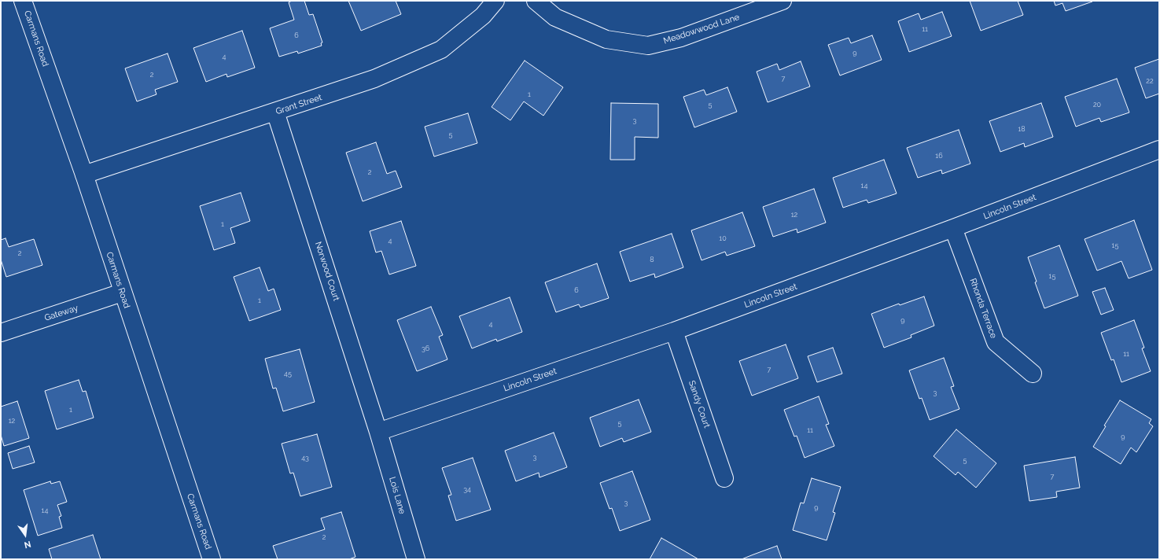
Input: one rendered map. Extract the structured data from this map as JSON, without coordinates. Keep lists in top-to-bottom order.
{
  "streets": {
    "street": [
      "Meadowwood Lane",
      "Carmans Road",
      "Grant Street",
      "Lincoln Street",
      "Norwood Court",
      "Rhonda Terrace",
      "Gateway",
      "Sandy Court",
      "Lois Lane"
    ]
  },
  "crossings": [
    ["Carmans Road", "Grant Street"],
    ["Carmans Road", "Gateway"],
    ["Grant Street", "Norwood Court"],
    ["Lincoln Street", "Norwood Court"],
    ["Lincoln Street", "Rhonda Terrace"],
    ["Lincoln Street", "Sandy Court"],
    ["Lincoln Street", "Lois Lane"],
    ["Norwood Court", "Lois Lane"]
  ],
  "house_numbers": [
    "11",
    "6",
    "9",
    "4",
    "2",
    "7",
    "22",
    "1",
    "5",
    "20",
    "3",
    "18",
    "5",
    "16",
    "2",
    "14",
    "12",
    "1",
    "10",
    "4",
    "15",
    "2",
    "8",
    "15",
    "6",
    "1",
    "9",
    "4",
    "36",
    "11",
    "7",
    "45",
    "3",
    "1",
    "12",
    "5",
    "11",
    "9",
    "3",
    "43",
    "5",
    "7",
    "34",
    "3",
    "9",
    "14",
    "2"
  ],
  "north": "bottom"
}
